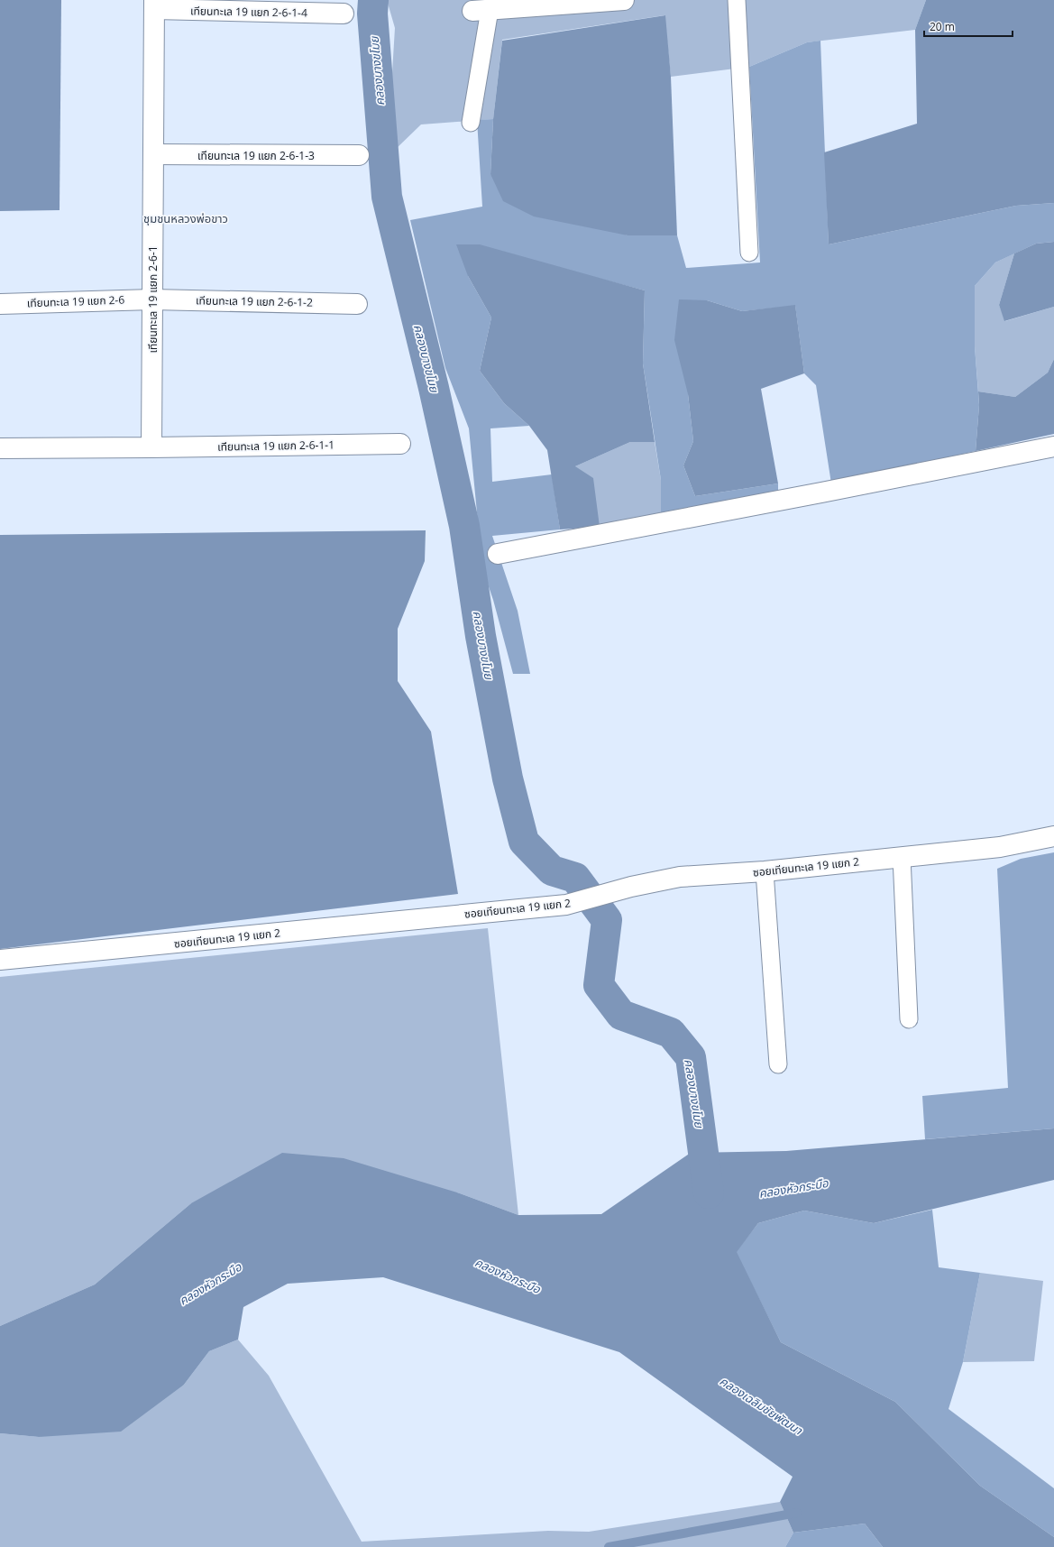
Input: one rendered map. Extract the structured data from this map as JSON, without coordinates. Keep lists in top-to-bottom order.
{
  "streets": {
    "street": [
      "เทียนทะเล 19 แยก 2-6-1-4",
      "เทียนทะเล 19 แยก 2-6-1-3",
      "เทียนทะเล 19 แยก 2-6-1",
      "เทียนทะเล 19 แยก 2-6",
      "เทียนทะเล 19 แยก 2-6-1-2",
      "เทียนทะเล 19 แยก 2-6-1-1",
      "ซอยเทียนทะเล 19 แยก 2"
    ]
  },
  "crossings": [
    ["เทียนทะเล 19 แยก 2-6-1-4", "เทียนทะเล 19 แยก 2-6-1"],
    ["เทียนทะเล 19 แยก 2-6-1-3", "เทียนทะเล 19 แยก 2-6-1"],
    ["เทียนทะเล 19 แยก 2-6-1", "เทียนทะเล 19 แยก 2-6"],
    ["เทียนทะเล 19 แยก 2-6-1", "เทียนทะเล 19 แยก 2-6-1-2"],
    ["เทียนทะเล 19 แยก 2-6-1", "เทียนทะเล 19 แยก 2-6-1-1"],
    ["เทียนทะเล 19 แยก 2-6", "เทียนทะเล 19 แยก 2-6-1-2"]
  ],
  "districts": ["ชุมชนหลวงพ่อขาว"],
  "water": ["คลองบางขโมย", "คลองหัวกระบือ", "คลองเฉลิมชัยพัฒนา"],
  "scale_bar": "20 m"
}
